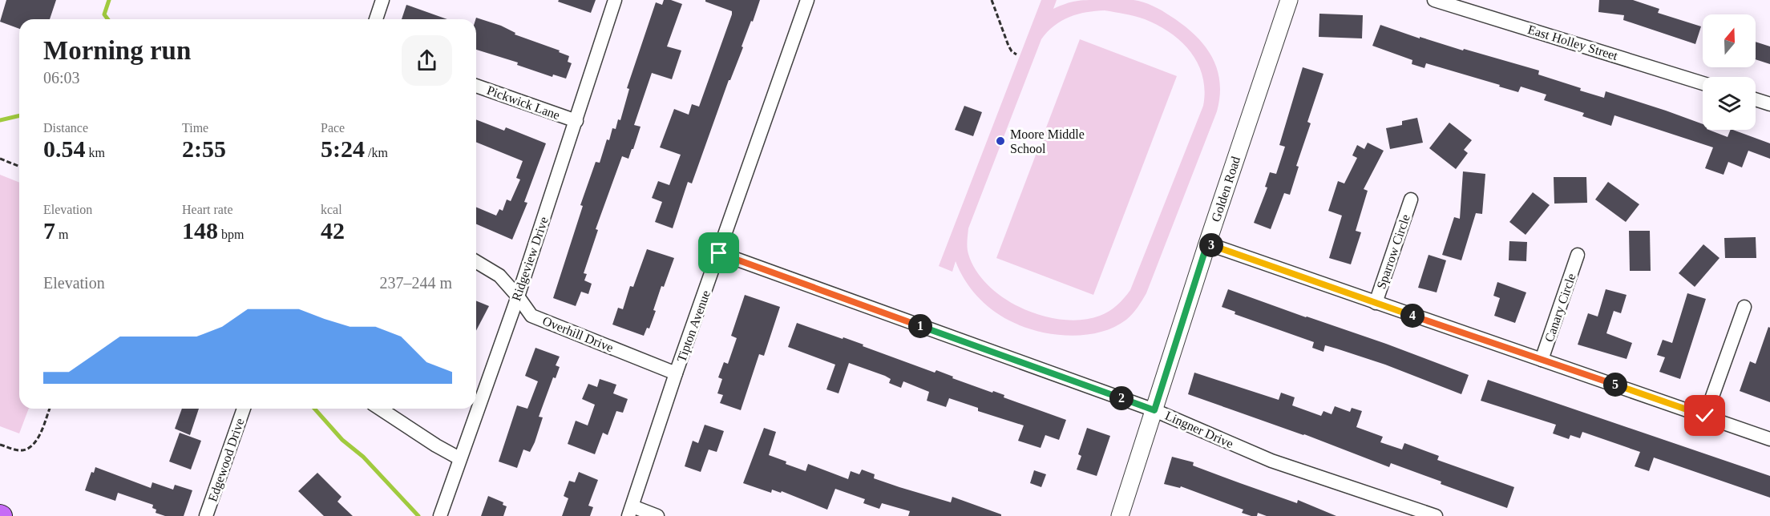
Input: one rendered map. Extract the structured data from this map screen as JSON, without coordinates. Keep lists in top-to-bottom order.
{
  "streets": {
    "street": [
      "East Holley Street",
      "Pickwick Lane",
      "Golden Road",
      "Sparrow Circle",
      "Ridgeview Drive",
      "Canary Circle",
      "Tipton Avenue",
      "Overhill Drive",
      "Lingner Drive",
      "Edgewood Drive"
    ]
  },
  "crossings": [
    ["Pickwick Lane", "Ridgeview Drive"],
    ["Golden Road", "Lingner Drive"],
    ["Ridgeview Drive", "Overhill Drive"],
    ["Tipton Avenue", "Overhill Drive"],
    ["Tipton Avenue", "Lingner Drive"]
  ],
  "places": ["Moore Middle School"],
  "north": "top",
  "page": {
    "heading": ["Morning run", "06:03"],
    "stats": [
      ["Distance", "0.54 km"],
      ["Time", "2:55"],
      ["Pace", "5:24 /km"],
      ["Elevation", "7 m"],
      ["Heart rate", "148 bpm"],
      ["kcal", "42"]
    ],
    "pins": [
      "3",
      "4",
      "1",
      "5",
      "2"
    ],
    "chart": ["Elevation", "237–244 m"]
  }
}
